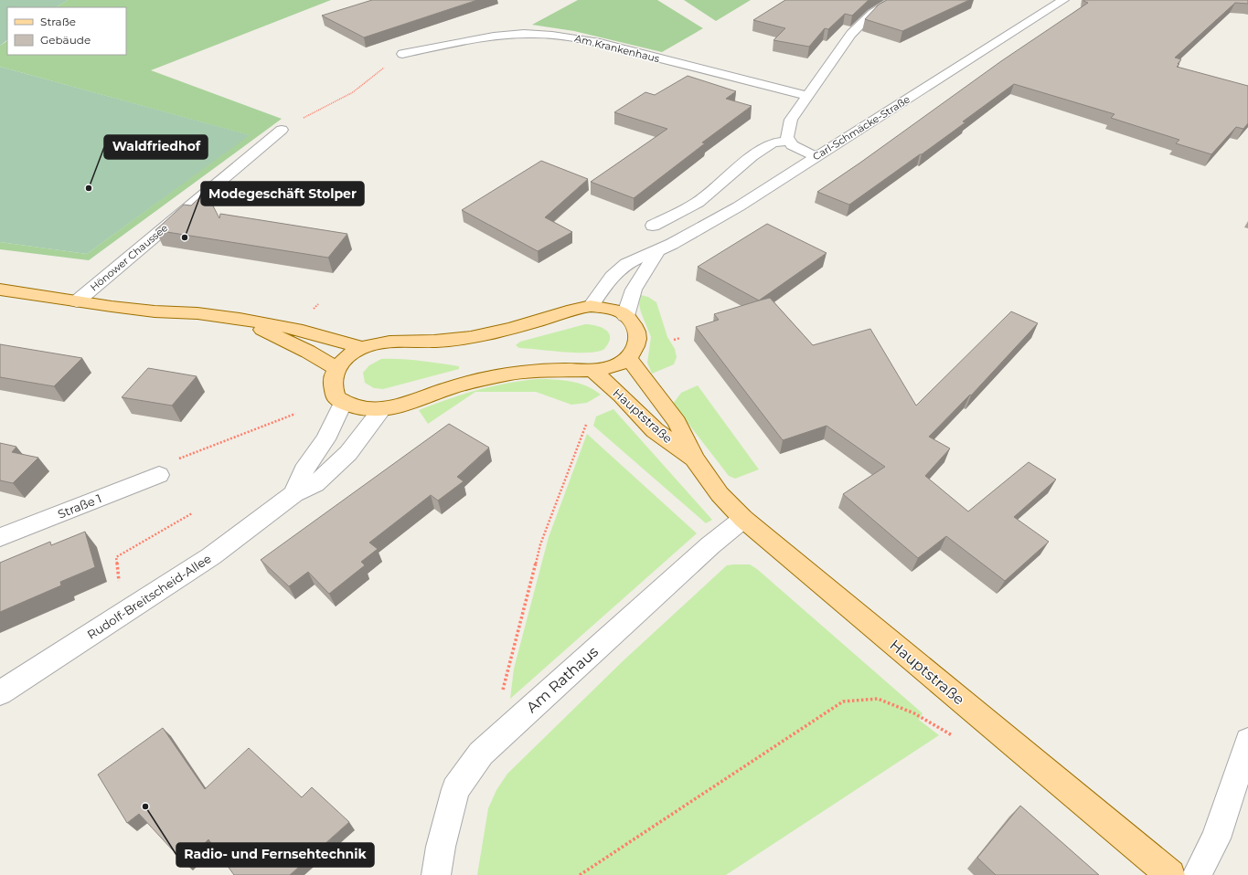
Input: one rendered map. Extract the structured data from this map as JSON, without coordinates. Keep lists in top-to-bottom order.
{
  "streets": {
    "main road": ["Hönower Chaussee", "Hauptstraße"],
    "street": [
      "Am Krankenhaus",
      "Carl-Schmäcke-Straße",
      "Straße 1",
      "Rudolf-Breitscheid-Allee",
      "Am Rathaus"
    ]
  },
  "crossings": [
    ["Hauptstraße", "Am Rathaus"]
  ],
  "places": ["Waldfriedhof", "Modegeschäft Stolper", "Radio- und Fernsehtechnik"],
  "legend": ["Straße", "Gebäude"]
}
